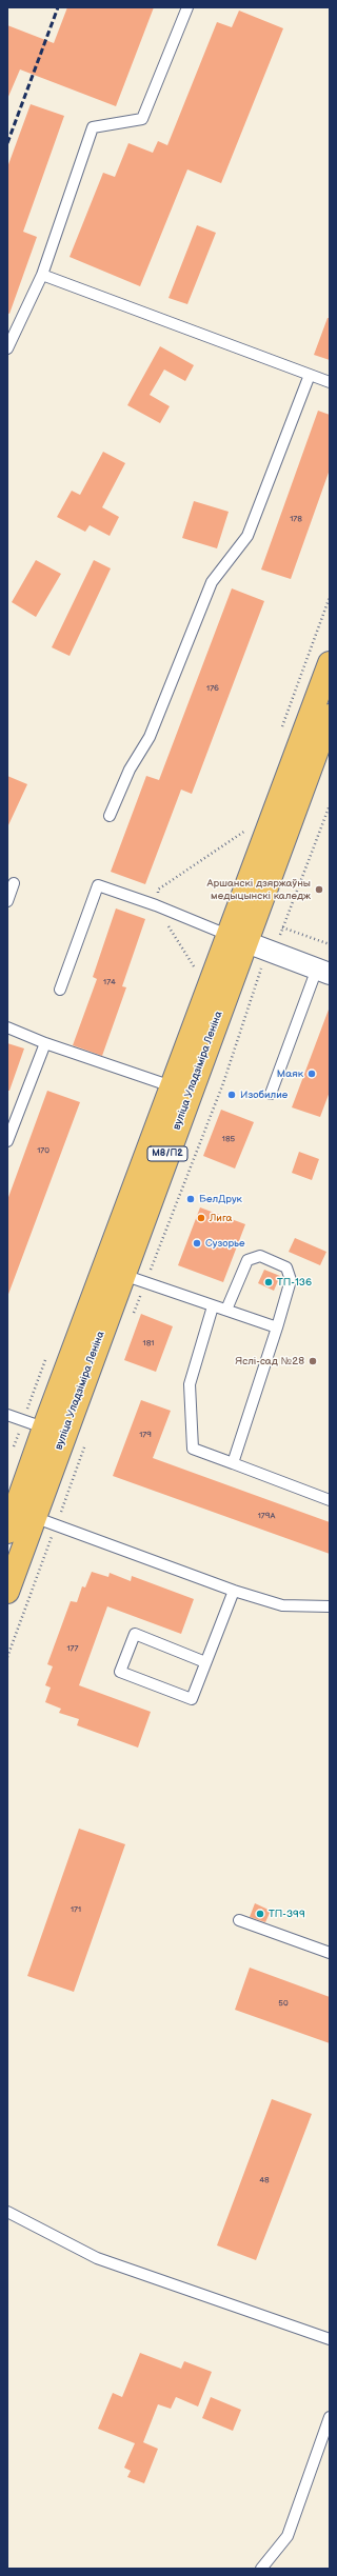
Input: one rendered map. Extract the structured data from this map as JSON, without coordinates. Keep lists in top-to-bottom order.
{
  "streets": {
    "main road": ["вуліца Уладзіміра Леніна", "М8/П2"]
  },
  "places": [
    "Аршанскі дзяржаўны медыцынскі каледж",
    "Маяк",
    "Изобилие",
    "БелДрук",
    "Лига",
    "Сузорье",
    "ТП-136",
    "Яслі-сад №28",
    "ТП-399"
  ],
  "house_numbers": [
    "178",
    "176",
    "174",
    "185",
    "170",
    "181",
    "179",
    "179А",
    "177",
    "171",
    "50",
    "48"
  ]
}
